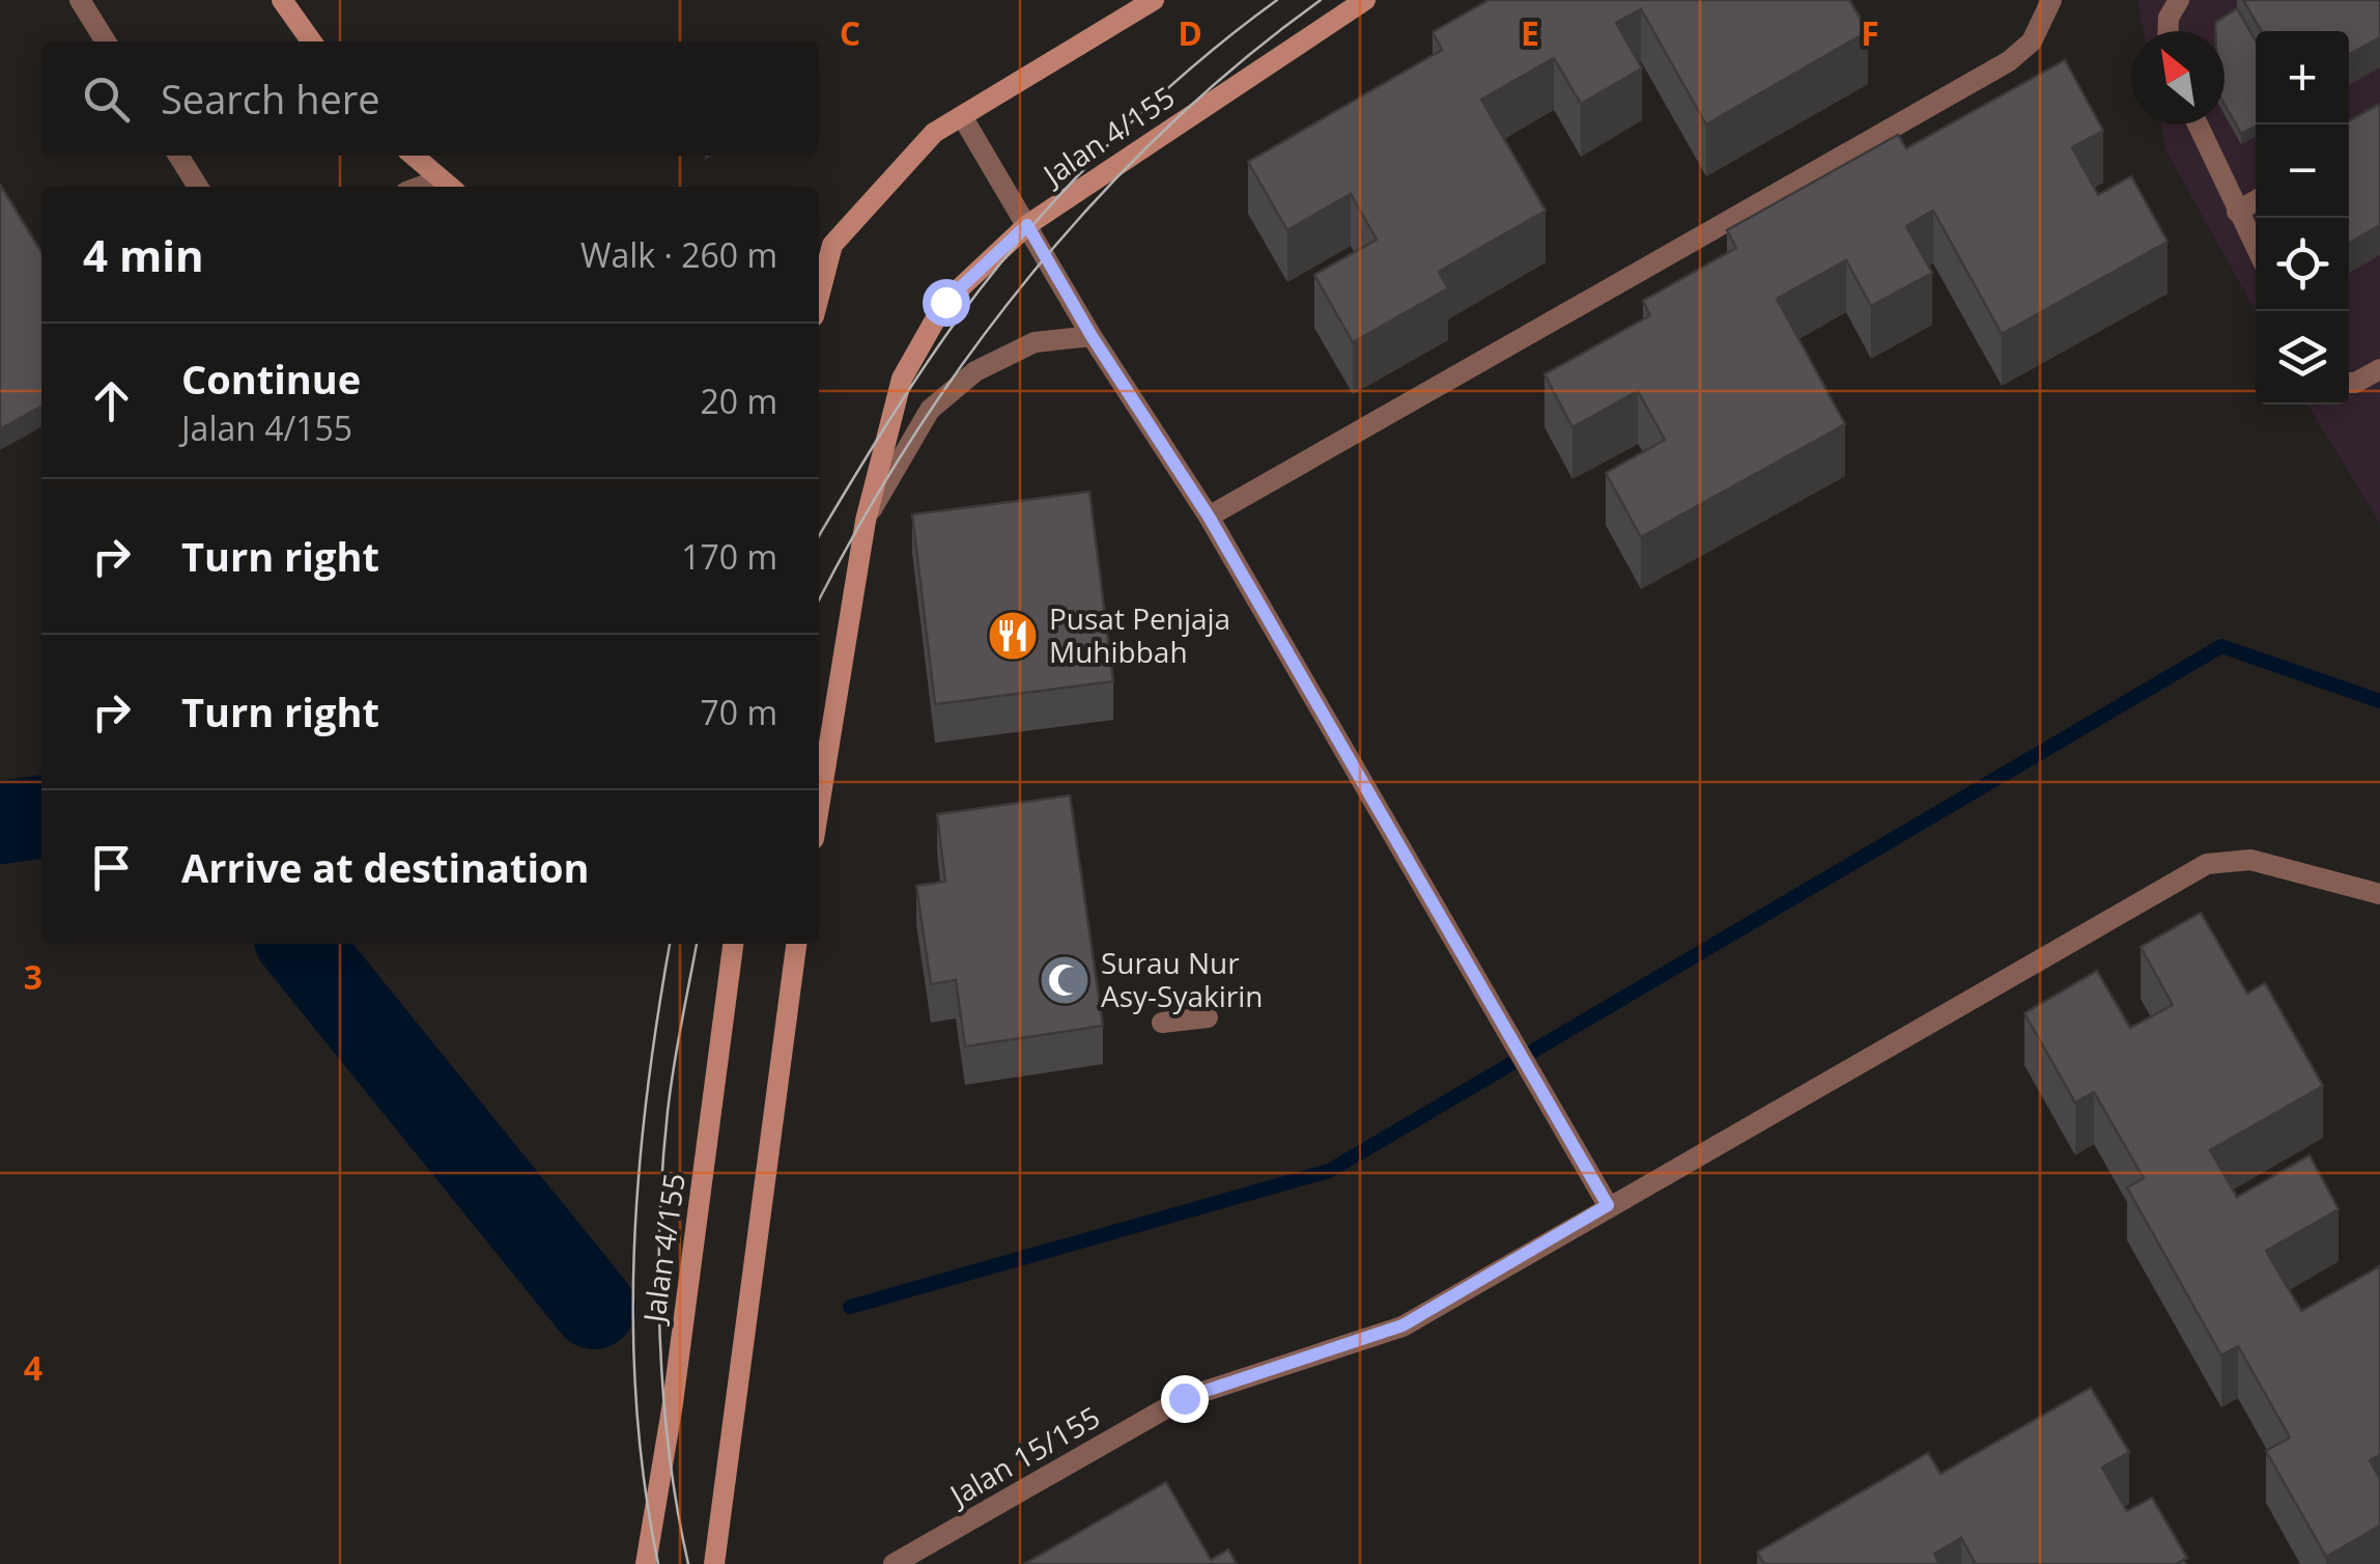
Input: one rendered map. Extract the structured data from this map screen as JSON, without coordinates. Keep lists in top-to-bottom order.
{
  "streets": {
    "street": ["Jalan 4/155", "Jalan 15/155"]
  },
  "places": {
    "restaurant": ["Pusat Penjaja Muhibbah"],
    "mosque": ["Surau Nur Asy-Syakirin"]
  },
  "north": "top left",
  "page": {
    "map_buttons": ["+", "−"],
    "search": "Search here",
    "heading": ["4 min", "Walk · 260 m"],
    "list": [
      ["Continue", "Jalan 4/155", "20 m"],
      ["Turn right", "170 m"],
      ["Turn right", "70 m"],
      "Arrive at destination"
    ]
  },
  "grid": {
    "columns": [
      "C",
      "D",
      "E",
      "F"
    ],
    "rows": ["3", "4"]
  }
}
